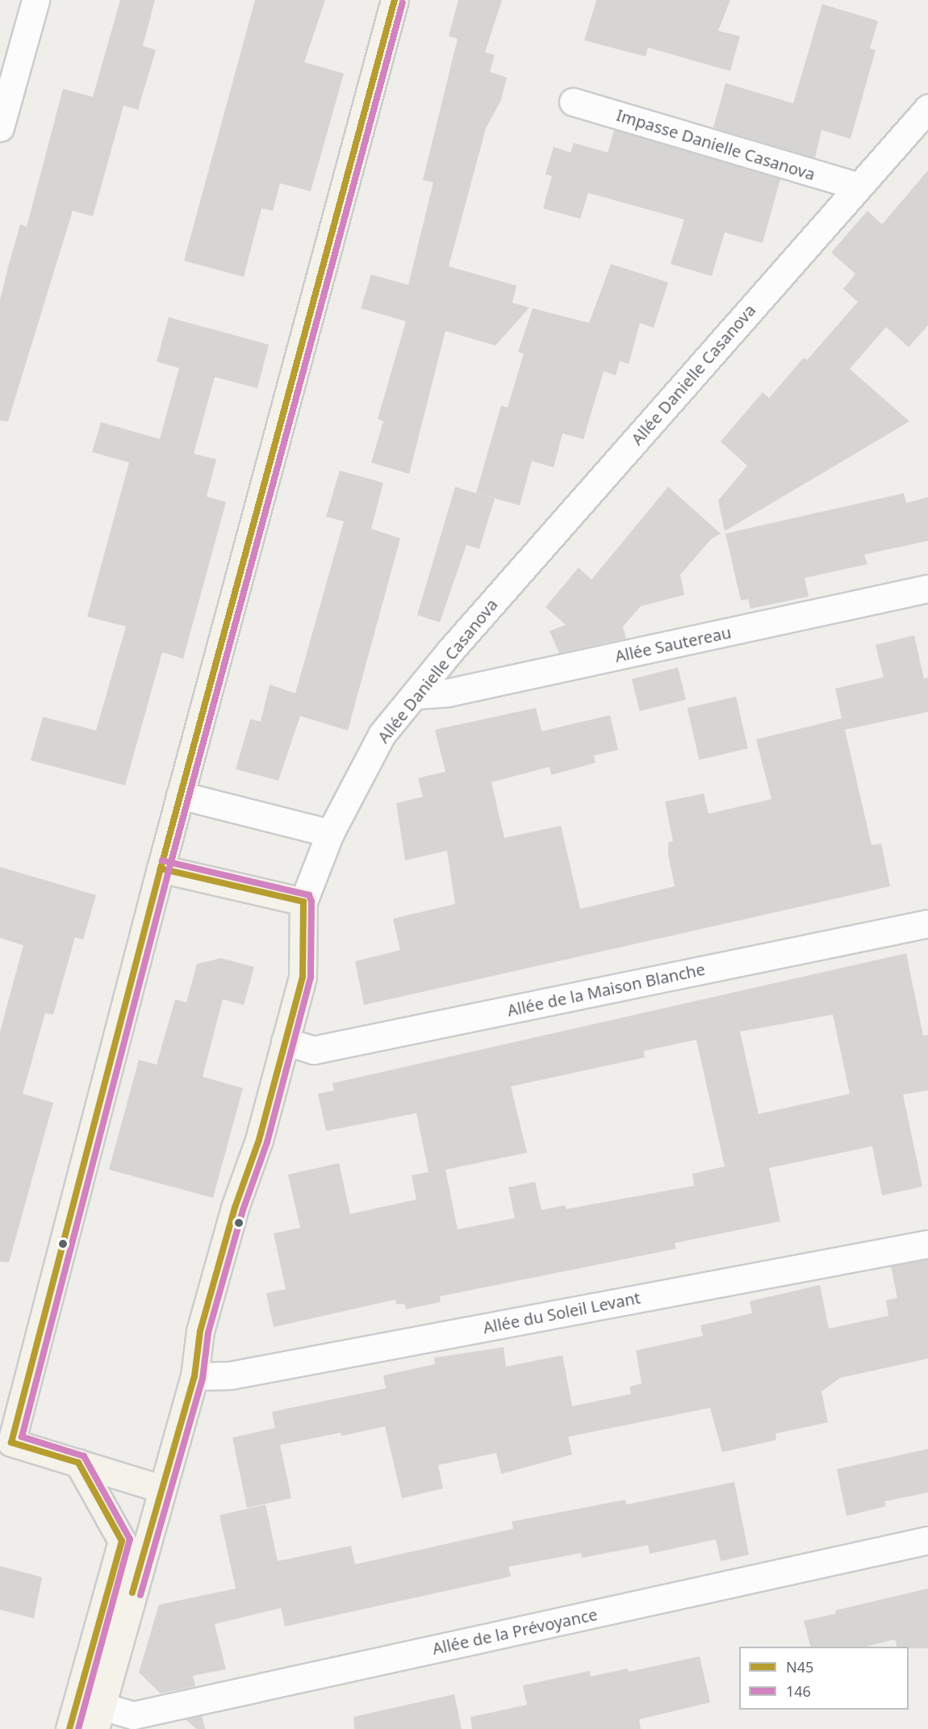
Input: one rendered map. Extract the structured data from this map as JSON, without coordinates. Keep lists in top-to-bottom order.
{
  "streets": {
    "main road": ["Allée Danielle Casanova"],
    "street": [
      "Impasse Danielle Casanova",
      "Allée Sautereau",
      "Allée de la Maison Blanche",
      "Allée du Soleil Levant",
      "Allée de la Prévoyance"
    ]
  },
  "crossings": [
    ["Impasse Danielle Casanova", "Allée Danielle Casanova"],
    ["Allée Danielle Casanova", "Allée Sautereau"],
    ["Allée Danielle Casanova", "Allée de la Maison Blanche"],
    ["Allée Danielle Casanova", "Allée du Soleil Levant"],
    ["Allée Danielle Casanova", "Allée de la Prévoyance"]
  ],
  "lines": ["transit line N45", "transit line 146"],
  "legend": ["N45", "146"]
}
